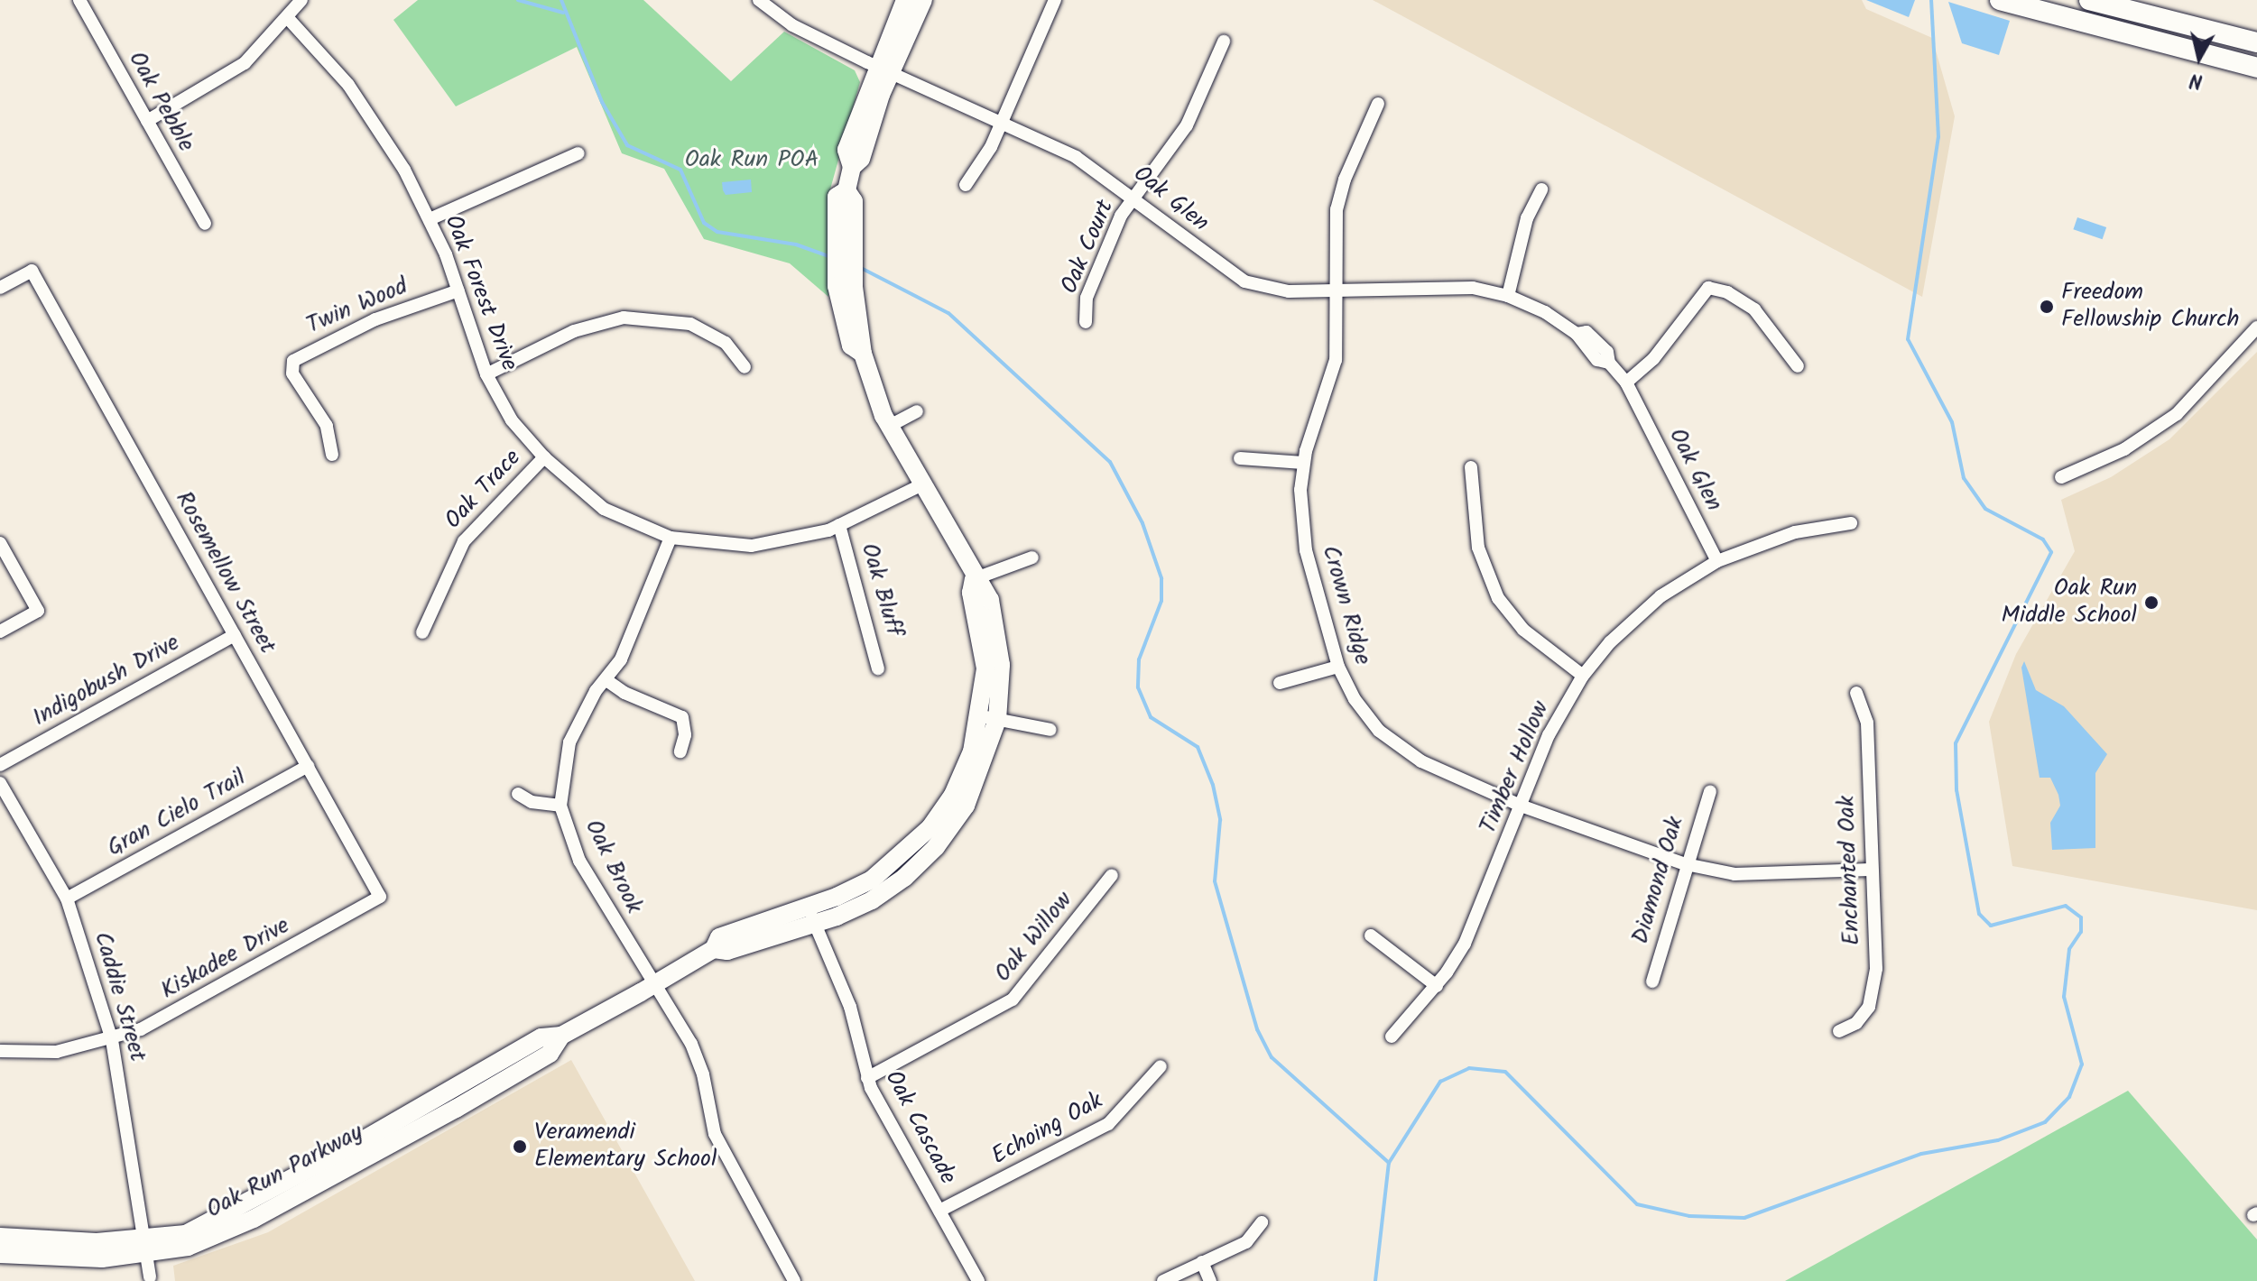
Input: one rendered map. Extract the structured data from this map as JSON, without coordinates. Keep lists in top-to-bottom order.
{
  "streets": {
    "street": [
      "Oak Pebble",
      "Oak Glen",
      "Oak Court",
      "Oak Forest Drive",
      "Twin Wood",
      "Oak Trace",
      "Rosemellow Street",
      "Oak Bluff",
      "Crown Ridge",
      "Indigobush Drive",
      "Timber Hollow",
      "Gran Cielo Trail",
      "Oak Brook",
      "Enchanted Oak",
      "Diamond Oak",
      "Oak Willow",
      "Kiskadee Drive",
      "Caddie Street",
      "Oak Cascade",
      "Echoing Oak",
      "Oak Run Parkway"
    ]
  },
  "crossings": [
    ["Oak Glen", "Oak Court"],
    ["Oak Glen", "Crown Ridge"],
    ["Oak Glen", "Timber Hollow"],
    ["Oak Glen", "Oak Run Parkway"],
    ["Oak Forest Drive", "Twin Wood"],
    ["Oak Forest Drive", "Oak Trace"],
    ["Oak Forest Drive", "Oak Bluff"],
    ["Oak Forest Drive", "Oak Brook"],
    ["Oak Forest Drive", "Oak Run Parkway"],
    ["Rosemellow Street", "Indigobush Drive"],
    ["Rosemellow Street", "Gran Cielo Trail"],
    ["Rosemellow Street", "Kiskadee Drive"],
    ["Crown Ridge", "Timber Hollow"],
    ["Crown Ridge", "Enchanted Oak"],
    ["Crown Ridge", "Diamond Oak"],
    ["Gran Cielo Trail", "Caddie Street"],
    ["Oak Brook", "Oak Run Parkway"],
    ["Oak Willow", "Oak Cascade"],
    ["Kiskadee Drive", "Caddie Street"],
    ["Caddie Street", "Oak Run Parkway"],
    ["Oak Cascade", "Echoing Oak"],
    ["Oak Cascade", "Oak Run Parkway"]
  ],
  "parks": ["Oak Run POA"],
  "places": ["Freedom Fellowship Church", "Oak Run Middle School", "Veramendi Elementary School"],
  "north": "bottom"
}
